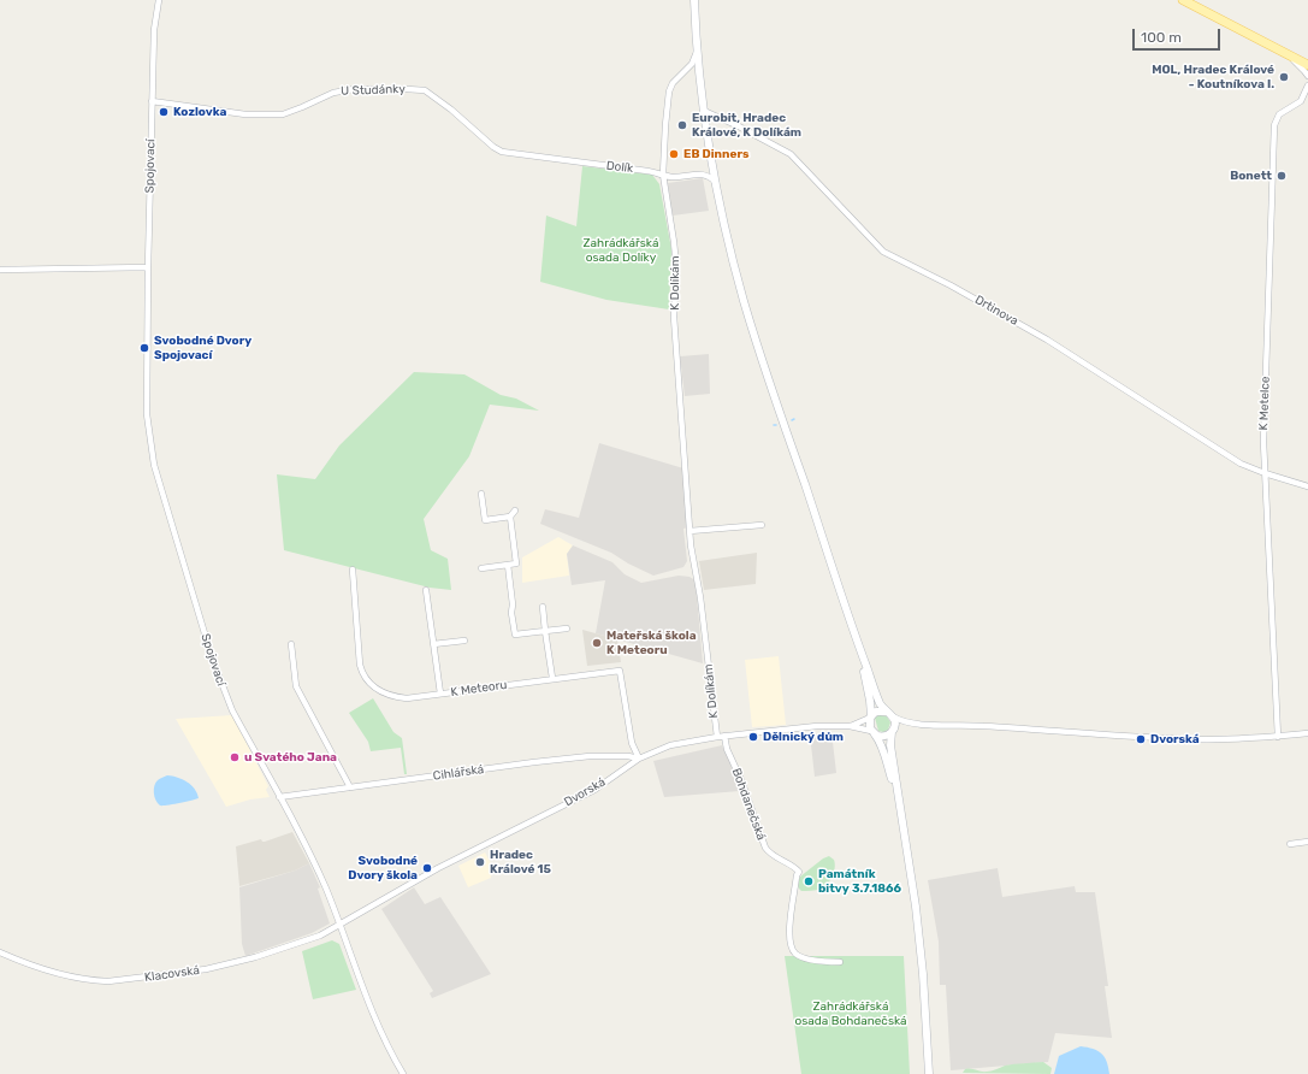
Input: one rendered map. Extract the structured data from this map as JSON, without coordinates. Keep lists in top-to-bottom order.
{
  "streets": {
    "main road": ["Dvorská"],
    "street": [
      "U Studánky",
      "Spojovací",
      "Dolík",
      "K Dolíkám",
      "Drtinova",
      "K Metelce",
      "K Meteoru",
      "Cihlářská",
      "Bohdanečská",
      "Klacovská"
    ]
  },
  "crossings": [
    ["U Studánky", "Spojovací"],
    ["U Studánky", "Dolík"],
    ["Spojovací", "Cihlářská"],
    ["Spojovací", "Dvorská"],
    ["Spojovací", "Klacovská"],
    ["Dolík", "K Dolíkám"],
    ["K Dolíkám", "Dvorská"],
    ["Drtinova", "K Metelce"],
    ["K Metelce", "Dvorská"],
    ["K Meteoru", "Cihlářská"],
    ["K Meteoru", "Dvorská"],
    ["Cihlářská", "Dvorská"],
    ["Dvorská", "Bohdanečská"],
    ["Dvorská", "Klacovská"]
  ],
  "parks": ["Zahrádkářská osada Dolíky", "Zahrádkářská osada Bohdanečská"],
  "places": [
    "MOL, Hradec Králové - Koutníkova I.",
    "Kozlovka",
    "Eurobit, Hradec Králové, K Dolíkám",
    "EB Dinners",
    "Bonett",
    "Svobodné Dvory Spojovací",
    "Mateřská škola K Meteoru",
    "Dělnický dům",
    "Dvorská",
    "u Svatého Jana",
    "Hradec Králové 15",
    "Svobodné Dvory škola",
    "Památník bitvy 3.7.1866"
  ],
  "scale_bar": "100 m"
}
